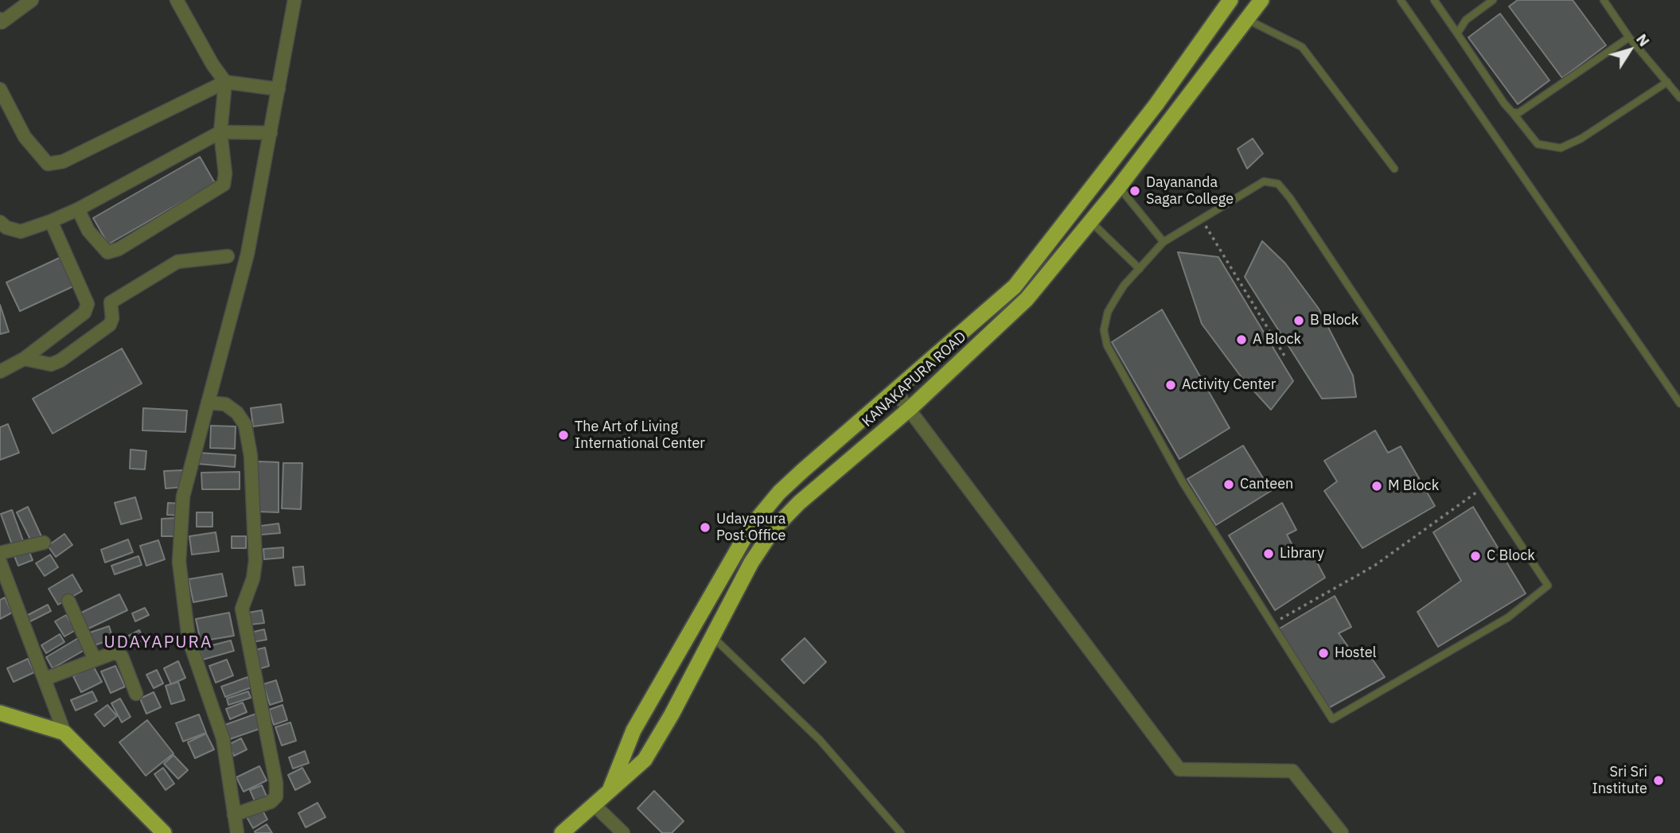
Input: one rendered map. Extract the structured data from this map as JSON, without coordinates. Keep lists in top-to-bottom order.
{
  "streets": {
    "highway": ["KANAKAPURA ROAD"]
  },
  "districts": ["UDAYAPURA"],
  "places": [
    "Dayananda Sagar College",
    "B Block",
    "A Block",
    "Activity Center",
    "The Art of Living International Center",
    "Canteen",
    "M Block",
    "Udayapura Post Office",
    "Library",
    "C Block",
    "Hostel",
    "Sri Sri Institute"
  ],
  "north": "top right"
}
